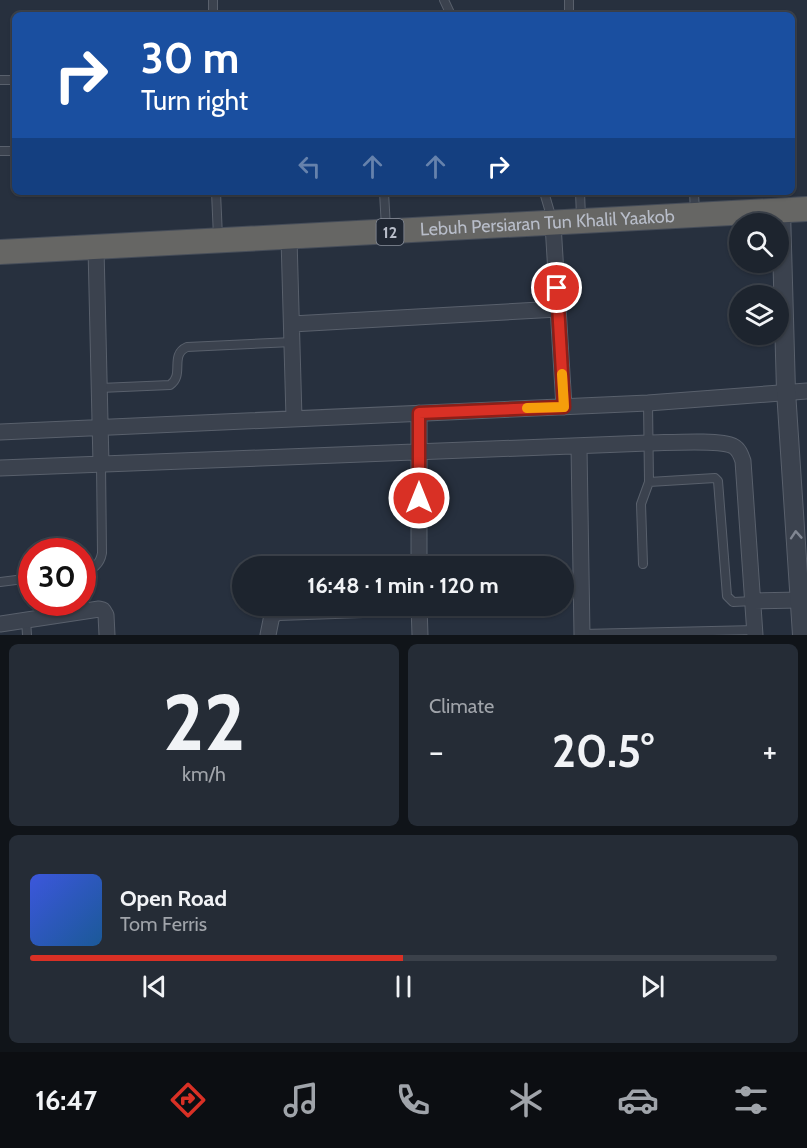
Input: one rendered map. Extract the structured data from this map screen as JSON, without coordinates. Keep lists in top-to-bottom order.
{
  "streets": {
    "highway": ["Lebuh Persiaran Tun Khalil Yaakob", "12"]
  },
  "page": {
    "turn": ["30 m", "Turn right"],
    "limit": "30",
    "trip": "16:48 · 1 min · 120 m",
    "tile": [
      ["22", "km/h"],
      "Climate"
    ],
    "heat": ["−", "20.5°", "+"],
    "song": ["Open Road", "Tom Ferris"],
    "tabs": "16:47"
  }
}
